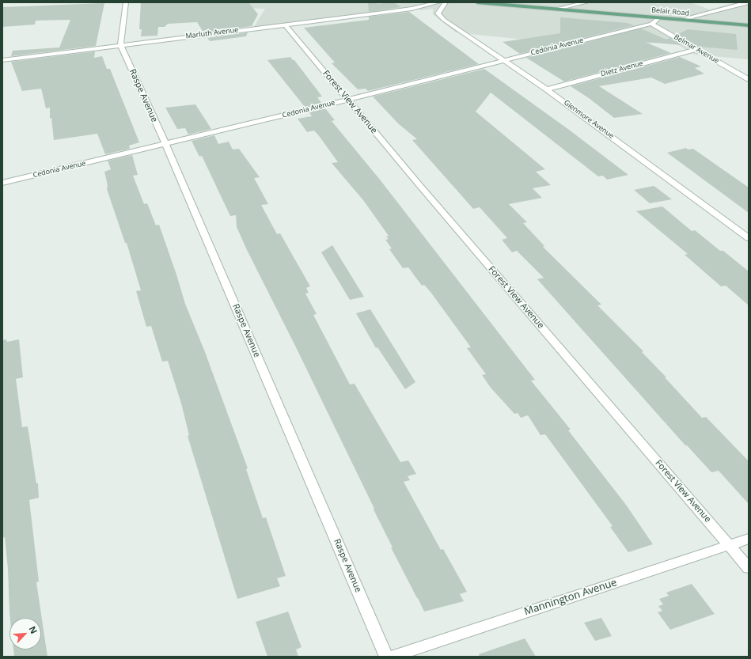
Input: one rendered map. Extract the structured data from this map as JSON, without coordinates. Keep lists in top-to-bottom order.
{
  "streets": {
    "main road": ["Belair Road"],
    "street": [
      "Marluth Avenue",
      "Cedonia Avenue",
      "Belmar Avenue",
      "Dietz Avenue",
      "Raspe Avenue",
      "Forest View Avenue",
      "Glenmore Avenue",
      "Mannington Avenue"
    ]
  },
  "crossings": [
    ["Marluth Avenue", "Raspe Avenue"],
    ["Marluth Avenue", "Forest View Avenue"],
    ["Marluth Avenue", "Glenmore Avenue"],
    ["Cedonia Avenue", "Belmar Avenue"],
    ["Cedonia Avenue", "Raspe Avenue"],
    ["Cedonia Avenue", "Forest View Avenue"],
    ["Cedonia Avenue", "Glenmore Avenue"],
    ["Belmar Avenue", "Dietz Avenue"],
    ["Dietz Avenue", "Glenmore Avenue"],
    ["Forest View Avenue", "Mannington Avenue"]
  ],
  "north": "top right"
}
